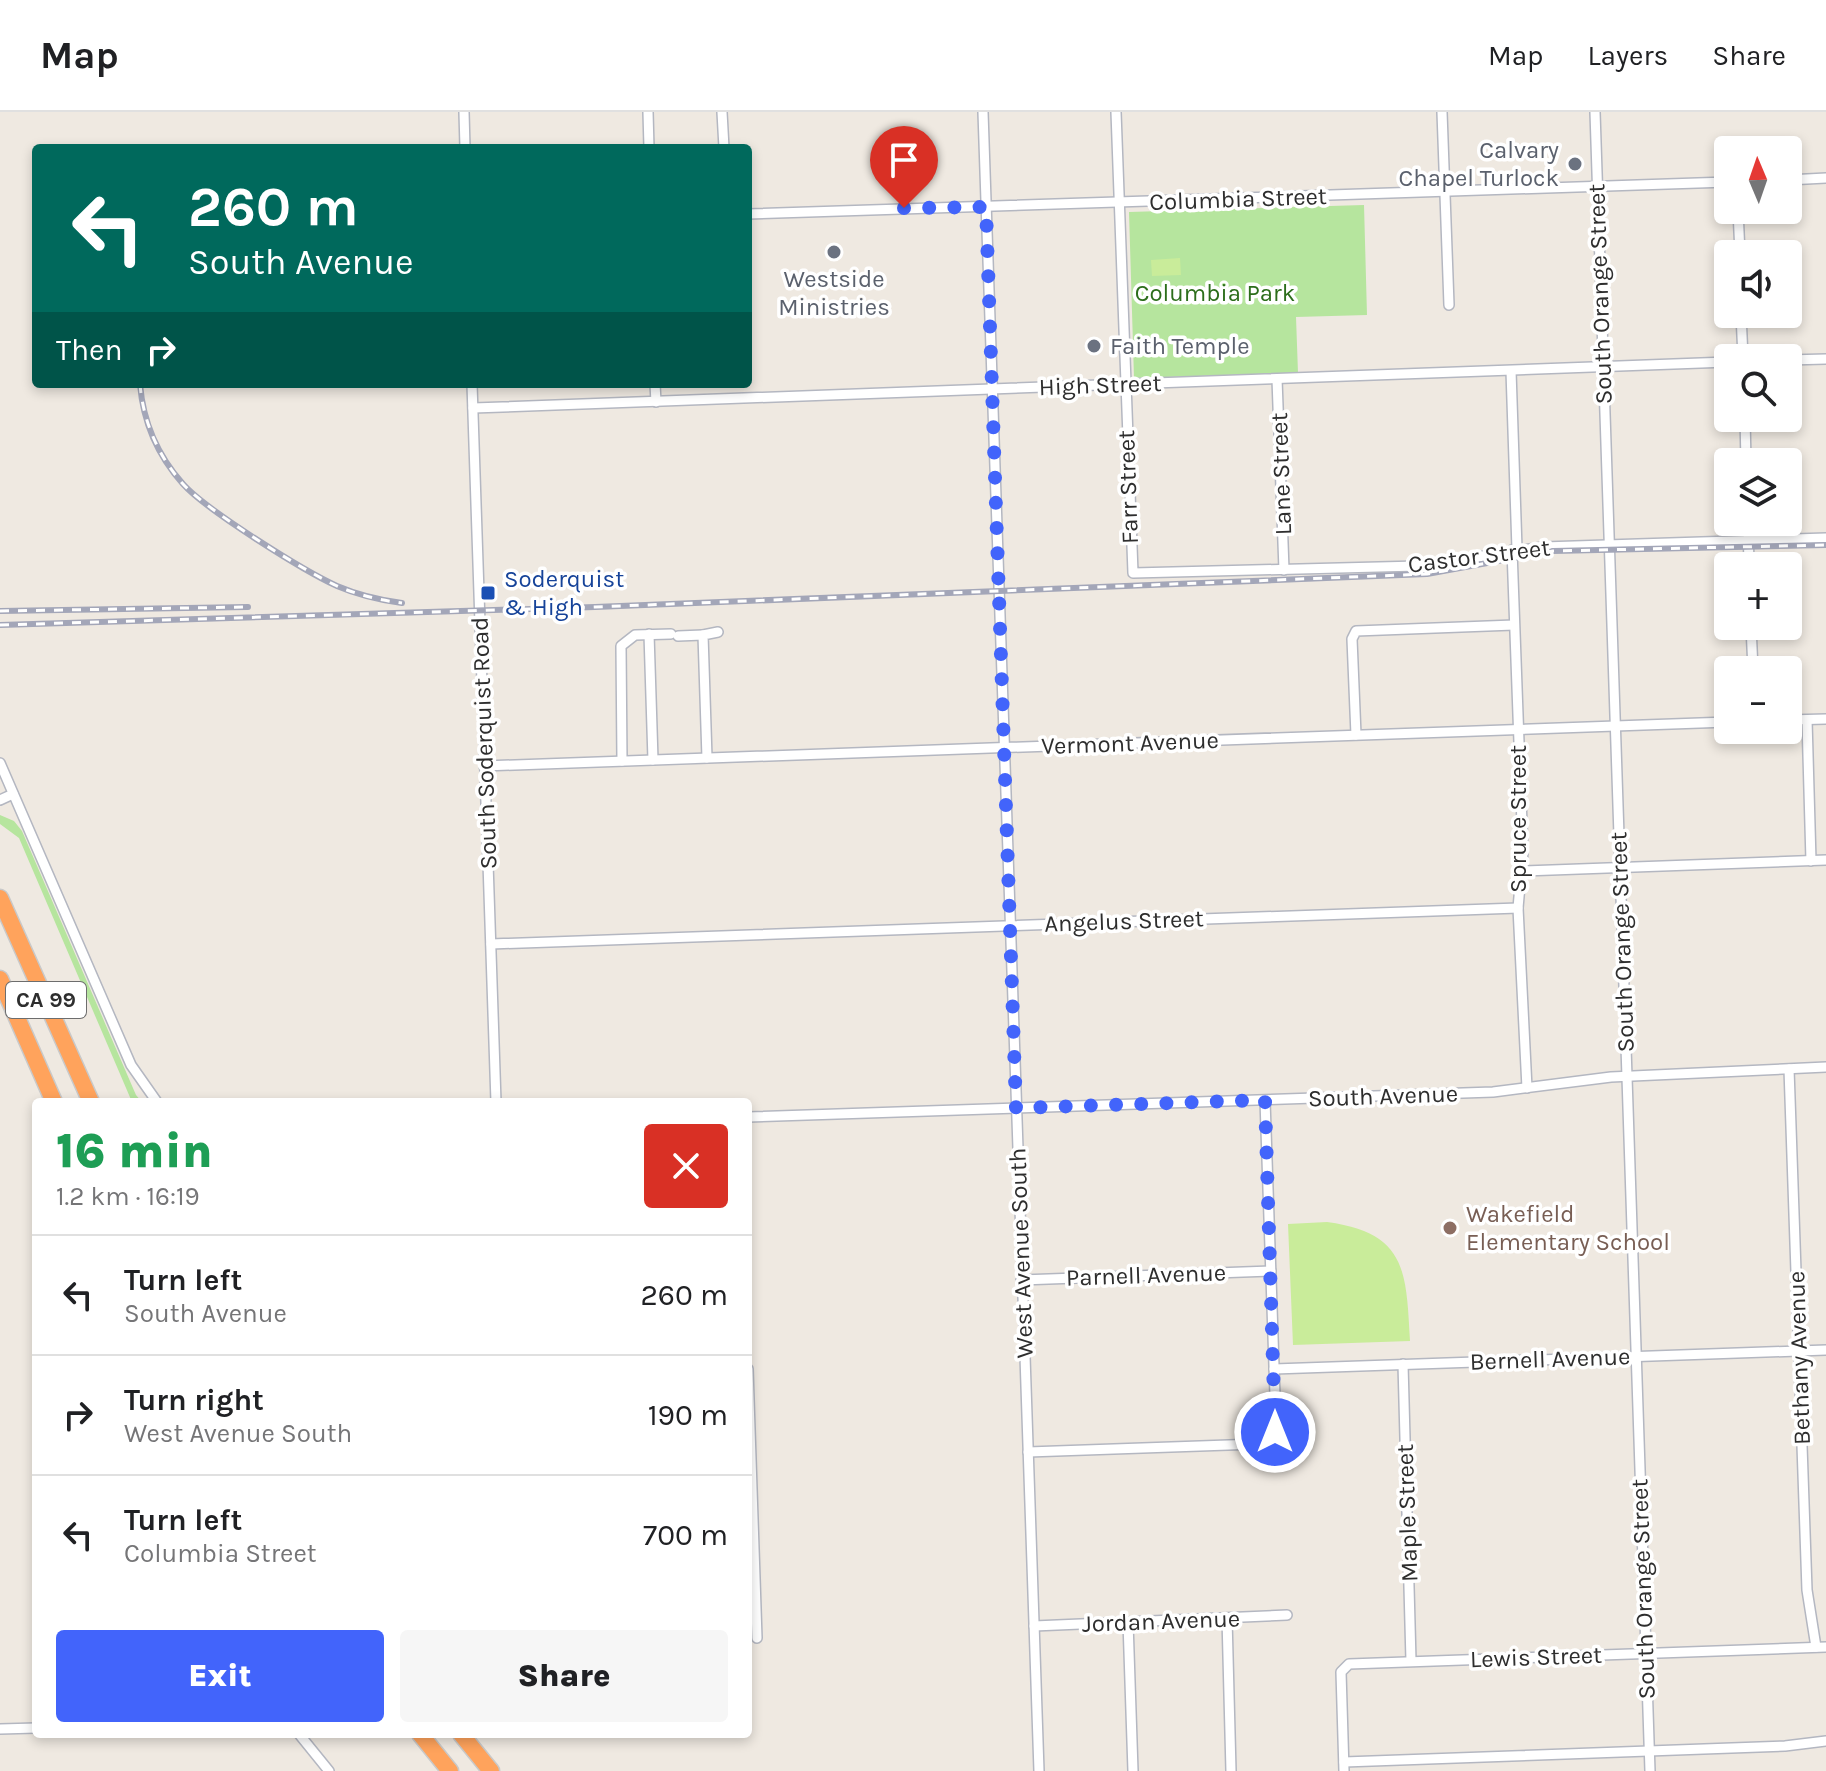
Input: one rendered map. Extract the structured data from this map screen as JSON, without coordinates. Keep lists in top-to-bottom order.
{
  "streets": {
    "highway": ["CA 99"],
    "street": [
      "Columbia Street",
      "South Orange Street",
      "High Street",
      "Lane Street",
      "Farr Street",
      "Castor Street",
      "South Soderquist Road",
      "Vermont Avenue",
      "Spruce Street",
      "Angelus Street",
      "South Avenue",
      "West Avenue South",
      "Parnell Avenue",
      "Bethany Avenue",
      "Bernell Avenue",
      "Maple Street",
      "Jordan Avenue",
      "Lewis Street"
    ]
  },
  "crossings": [
    ["Columbia Street", "South Orange Street"],
    ["Columbia Street", "Farr Street"],
    ["Columbia Street", "West Avenue South"],
    ["South Orange Street", "High Street"],
    ["South Orange Street", "Castor Street"],
    ["South Orange Street", "Vermont Avenue"],
    ["South Orange Street", "South Avenue"],
    ["South Orange Street", "Bernell Avenue"],
    ["South Orange Street", "Lewis Street"],
    ["High Street", "Lane Street"],
    ["High Street", "Farr Street"],
    ["High Street", "South Soderquist Road"],
    ["High Street", "Spruce Street"],
    ["High Street", "West Avenue South"],
    ["Lane Street", "Castor Street"],
    ["Farr Street", "Castor Street"],
    ["Castor Street", "Spruce Street"],
    ["South Soderquist Road", "Vermont Avenue"],
    ["South Soderquist Road", "Angelus Street"],
    ["Vermont Avenue", "Spruce Street"],
    ["Vermont Avenue", "West Avenue South"],
    ["Spruce Street", "Angelus Street"],
    ["Spruce Street", "South Avenue"],
    ["Angelus Street", "West Avenue South"],
    ["South Avenue", "West Avenue South"],
    ["South Avenue", "Bethany Avenue"],
    ["West Avenue South", "Parnell Avenue"],
    ["West Avenue South", "Jordan Avenue"],
    ["Bethany Avenue", "Bernell Avenue"],
    ["Bethany Avenue", "Lewis Street"],
    ["Bernell Avenue", "Maple Street"],
    ["Maple Street", "Lewis Street"]
  ],
  "parks": ["Columbia Park"],
  "places": {
    "other": [
      "Calvary Chapel Turlock",
      "Westside Ministries",
      "Faith Temple",
      "Wakefield Elementary School"
    ],
    "transit": ["Soderquist & High"]
  },
  "north": "top",
  "page": {
    "header": "Map",
    "nav": ["Map", "Layers", "Share"],
    "map_buttons": ["+", "−"],
    "turn": ["260 m", "South Avenue"],
    "then": "Then",
    "heading": ["16 min", "1.2 km · 16:19"],
    "list": [
      {
        "name": "Turn left",
        "note": "South Avenue",
        "value": "260 m"
      },
      {
        "name": "Turn right",
        "note": "West Avenue South",
        "value": "190 m"
      },
      {
        "name": "Turn left",
        "note": "Columbia Street",
        "value": "700 m"
      }
    ],
    "buttons": ["Exit", "Share"]
  }
}
